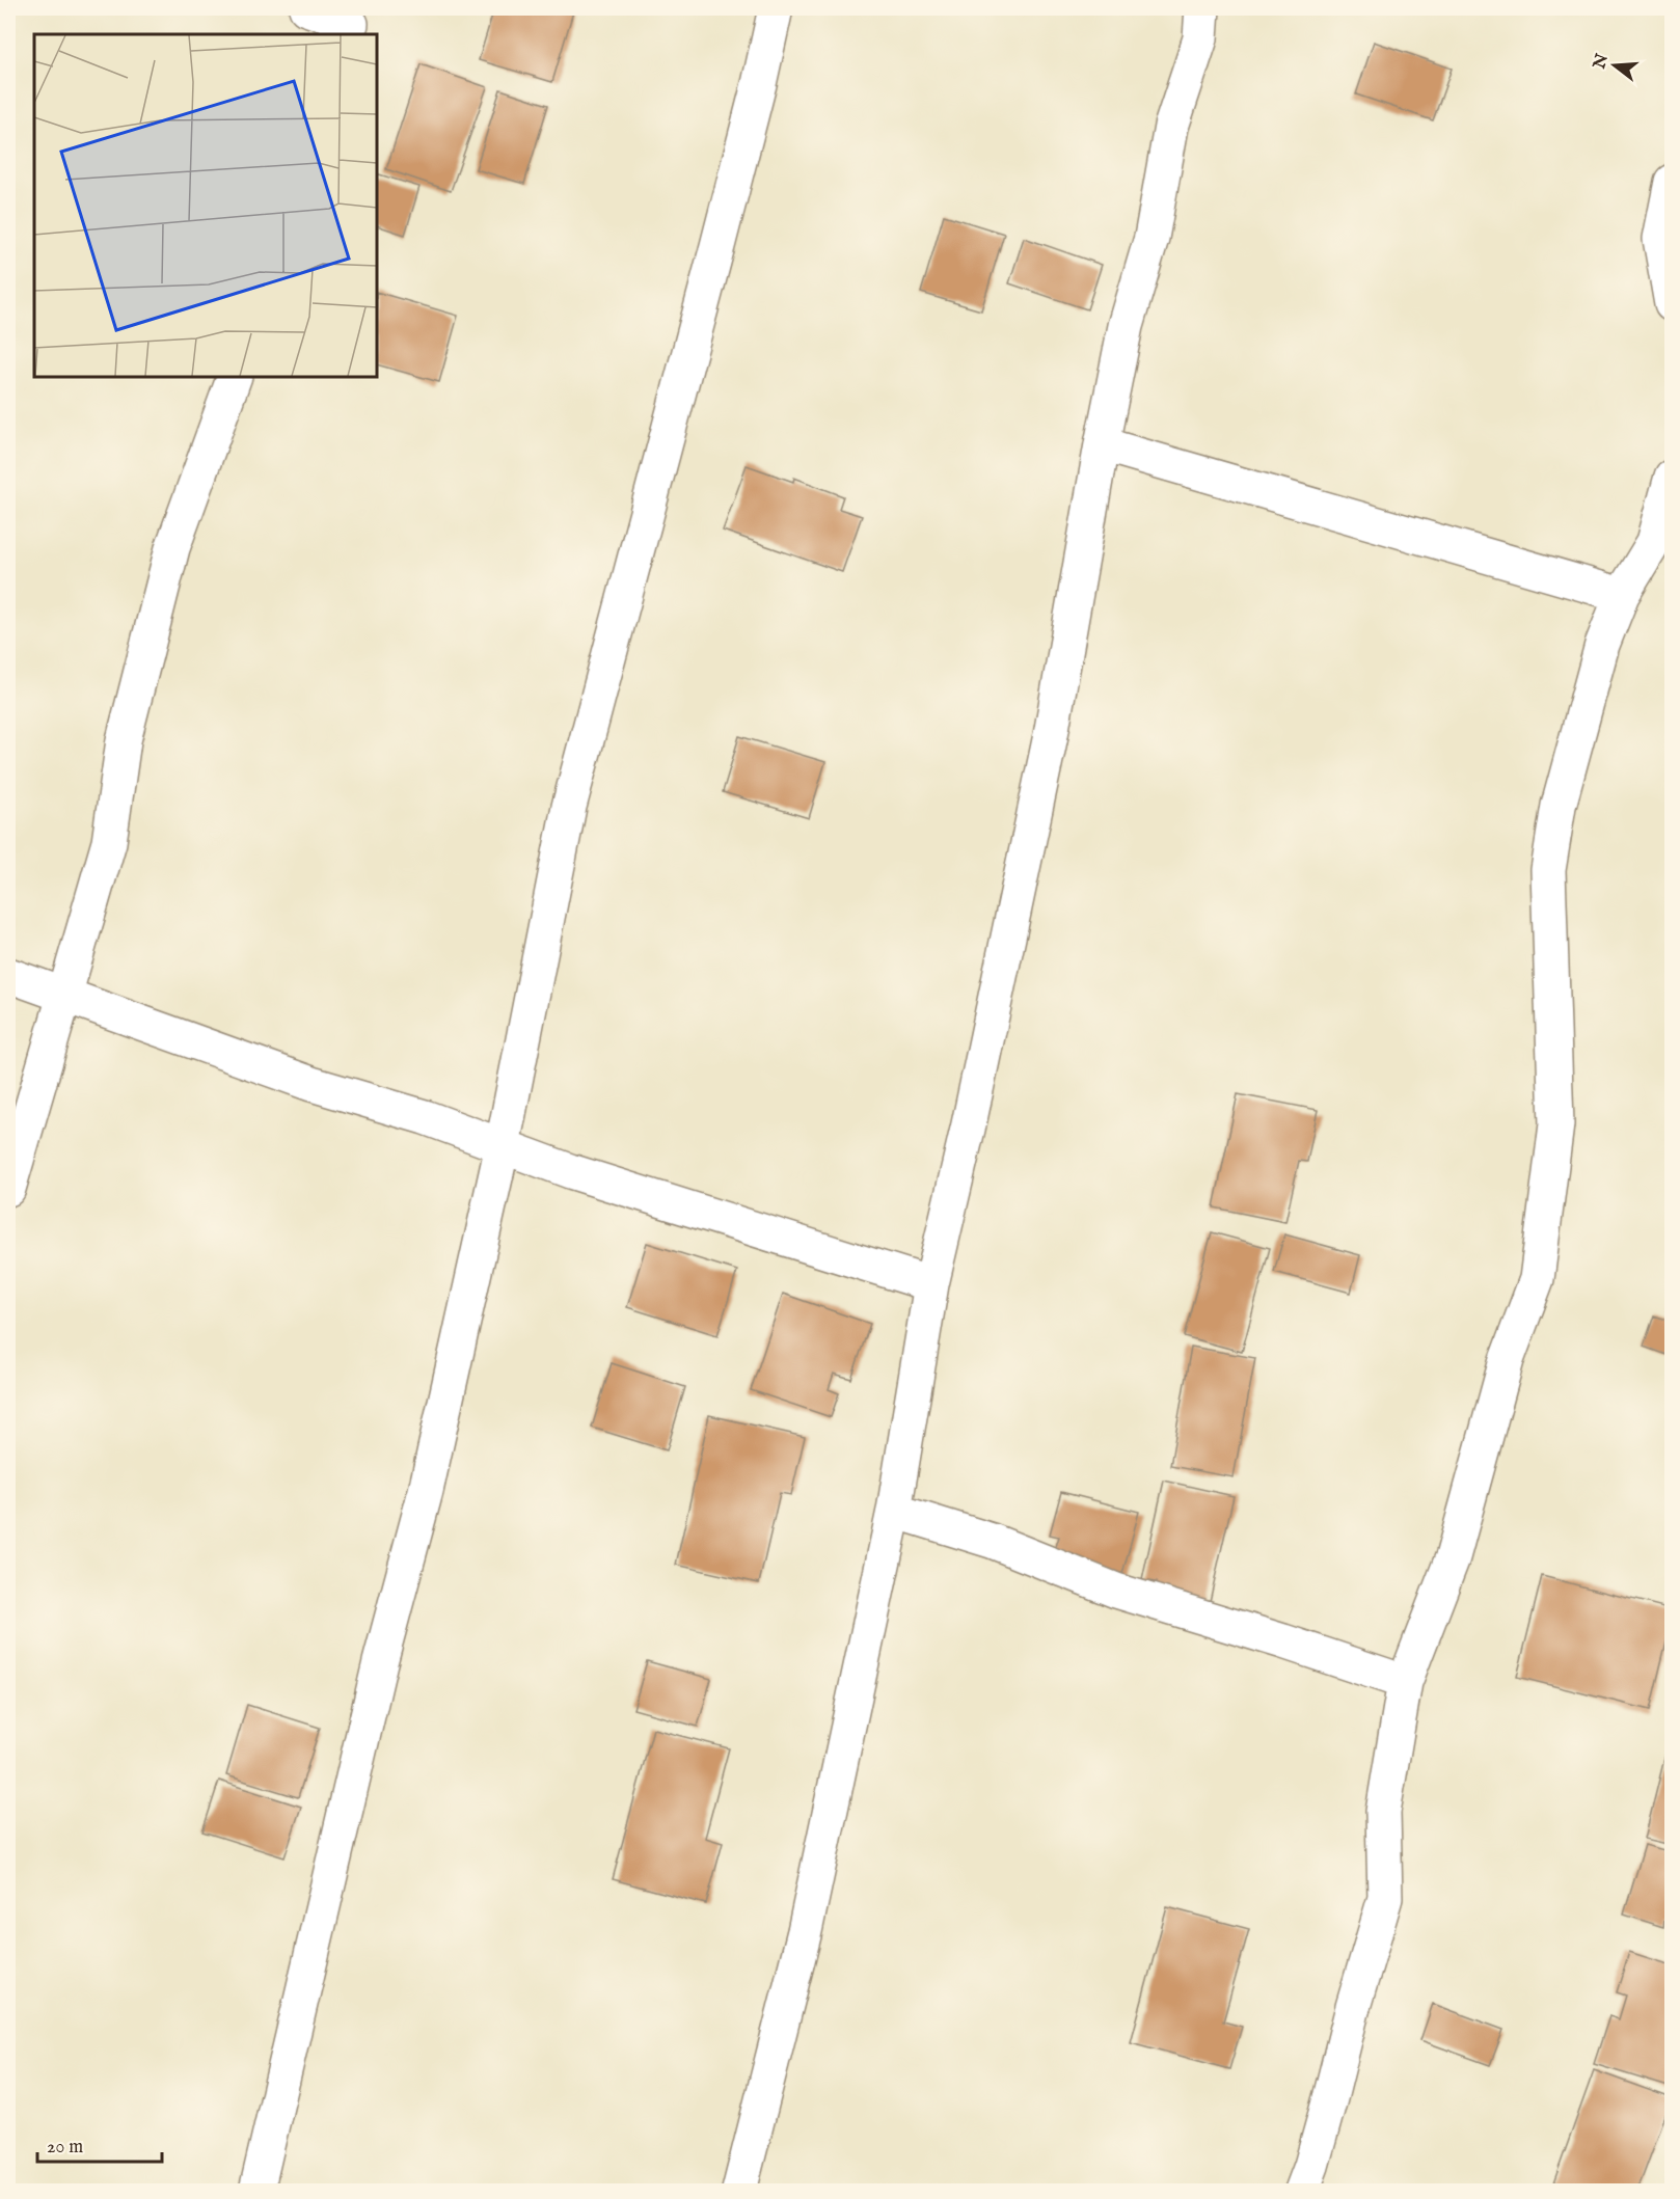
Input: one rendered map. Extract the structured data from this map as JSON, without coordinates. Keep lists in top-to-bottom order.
{
  "scale_bar": "20 m",
  "north": "left"
}
